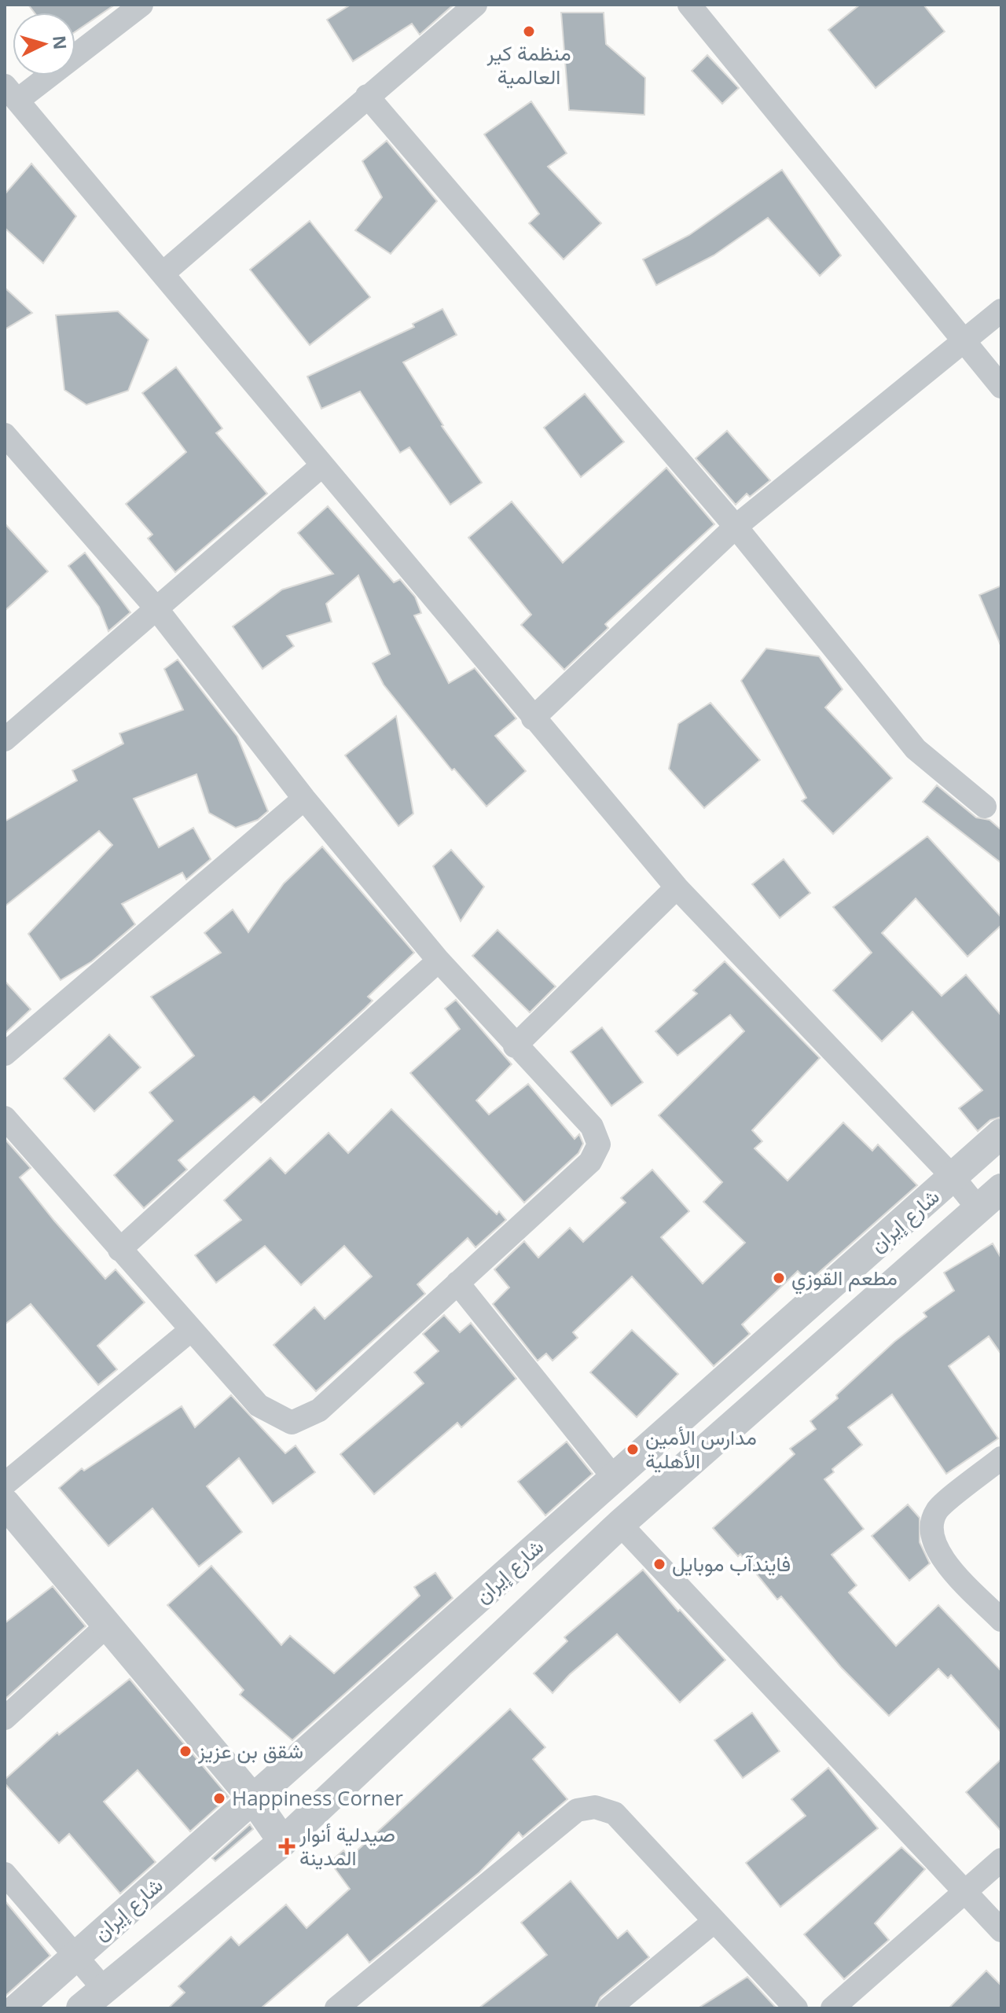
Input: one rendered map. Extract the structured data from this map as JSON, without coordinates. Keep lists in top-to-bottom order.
{
  "streets": {
    "street": ["شارع إيران"]
  },
  "places": {
    "other": [
      "منظمة كير العالمية",
      "مطعم القوزي",
      "مدارس الأمين الأهلية",
      "فايندآب موبايل",
      "شقق بن عزيز",
      "Happiness Corner"
    ],
    "health": ["صيدلية أنوار المدينة"]
  },
  "north": "right"
}
